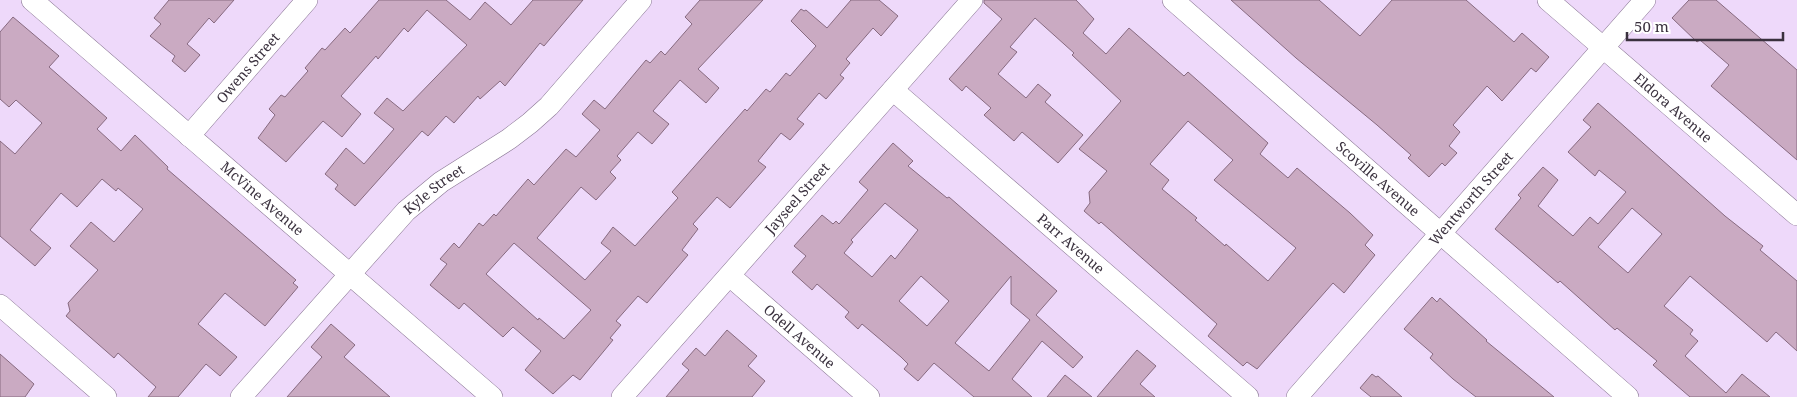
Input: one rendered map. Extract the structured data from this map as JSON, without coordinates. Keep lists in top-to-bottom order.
{
  "streets": {
    "street": [
      "Owens Street",
      "Eldora Avenue",
      "Scoville Avenue",
      "Kyle Street",
      "McVine Avenue",
      "Wentworth Street",
      "Jayseel Street",
      "Parr Avenue",
      "Odell Avenue"
    ]
  },
  "crossings": [
    ["Owens Street", "McVine Avenue"],
    ["Eldora Avenue", "Wentworth Street"],
    ["Scoville Avenue", "Wentworth Street"],
    ["Kyle Street", "McVine Avenue"],
    ["Jayseel Street", "Parr Avenue"],
    ["Jayseel Street", "Odell Avenue"]
  ],
  "scale_bar": "50 m"
}
